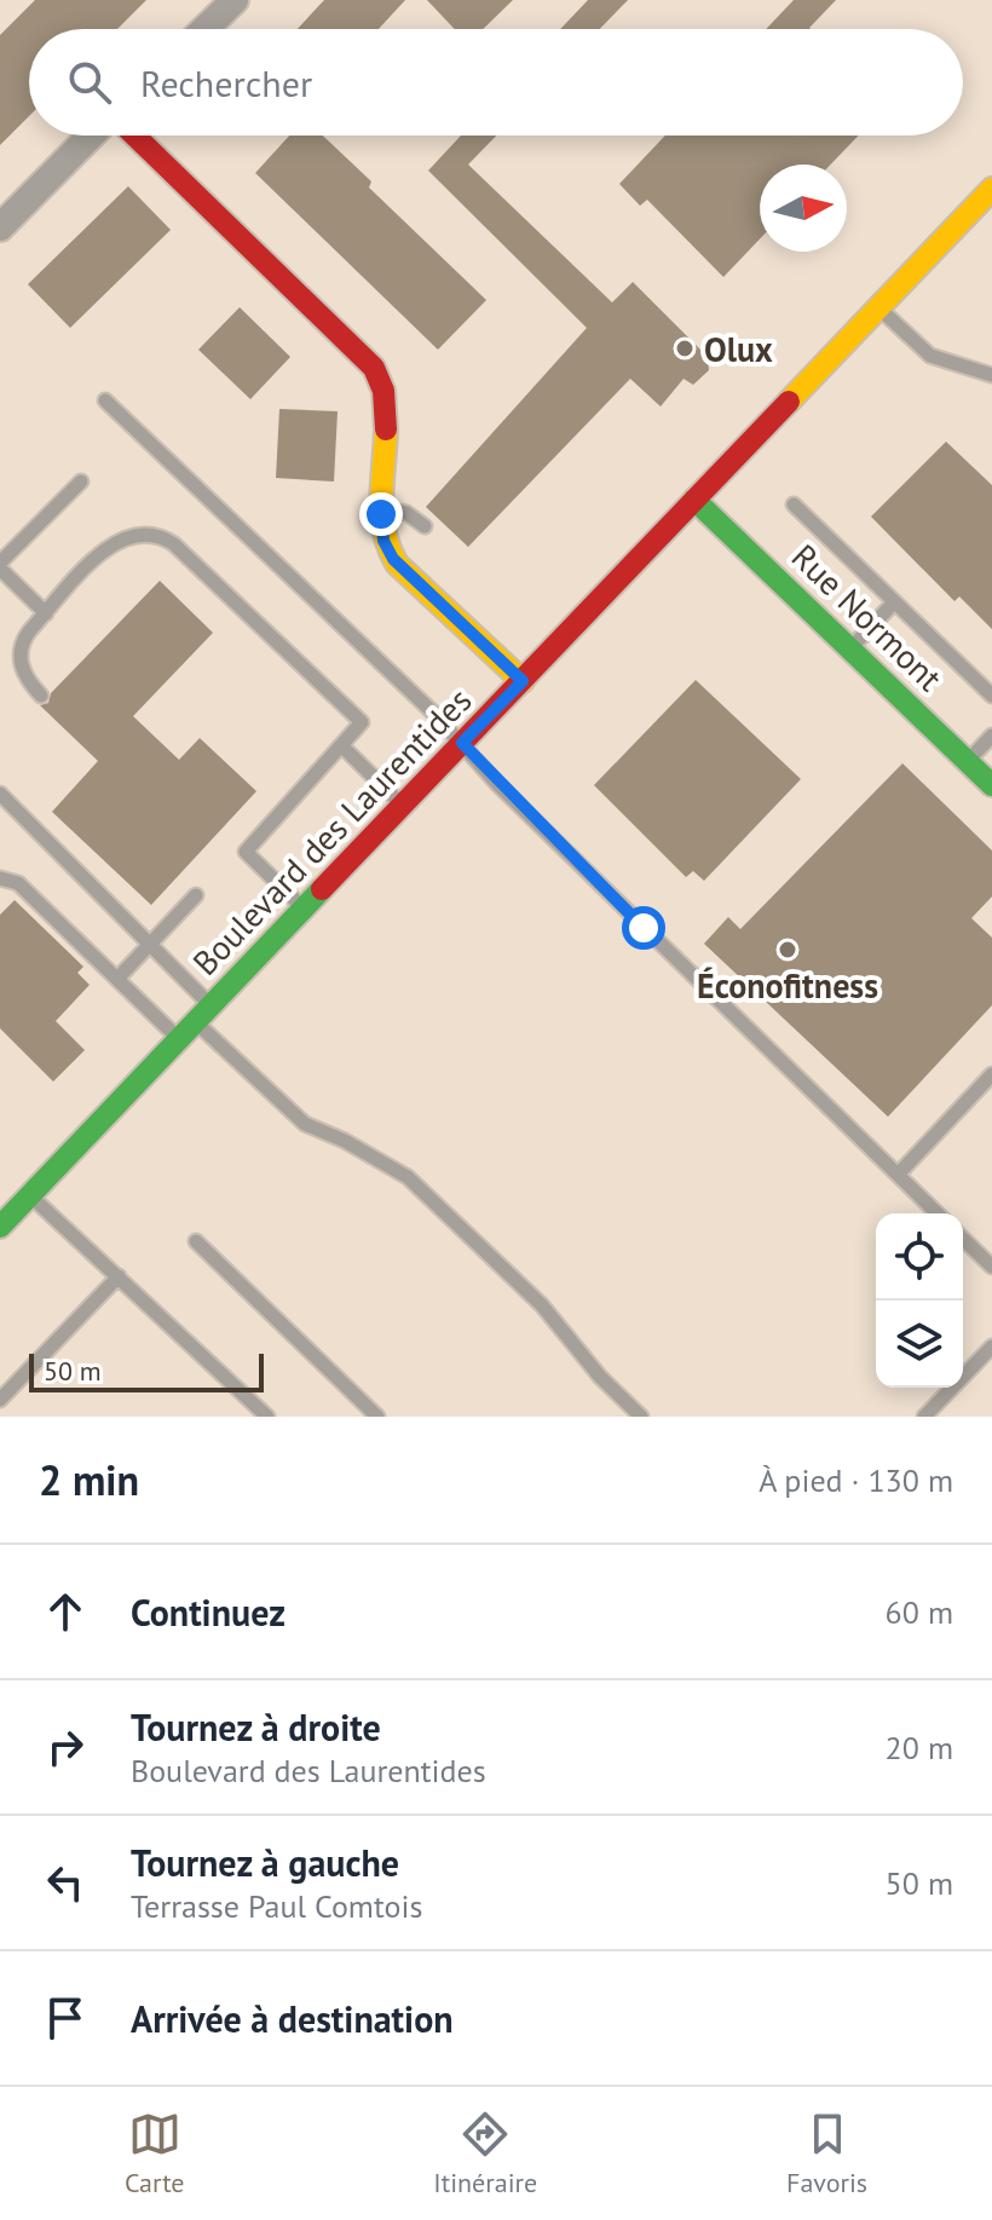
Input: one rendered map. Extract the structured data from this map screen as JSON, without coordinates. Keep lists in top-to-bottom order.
{
  "streets": {
    "main road": ["Rue Normont", "Boulevard des Laurentides"]
  },
  "crossings": [
    ["Rue Normont", "Boulevard des Laurentides"]
  ],
  "places": ["Olux", "Éconofitness"],
  "scale_bar": "50 m",
  "north": "right",
  "page": {
    "search": "Rechercher",
    "scale": "50 m",
    "heading": ["2 min", "À pied · 130 m"],
    "list": [
      ["Continuez", "60 m"],
      ["Tournez à droite", "Boulevard des Laurentides", "20 m"],
      ["Tournez à gauche", "Terrasse Paul Comtois", "50 m"],
      "Arrivée à destination"
    ],
    "nav": ["Carte", "Itinéraire", "Favoris"]
  }
}
